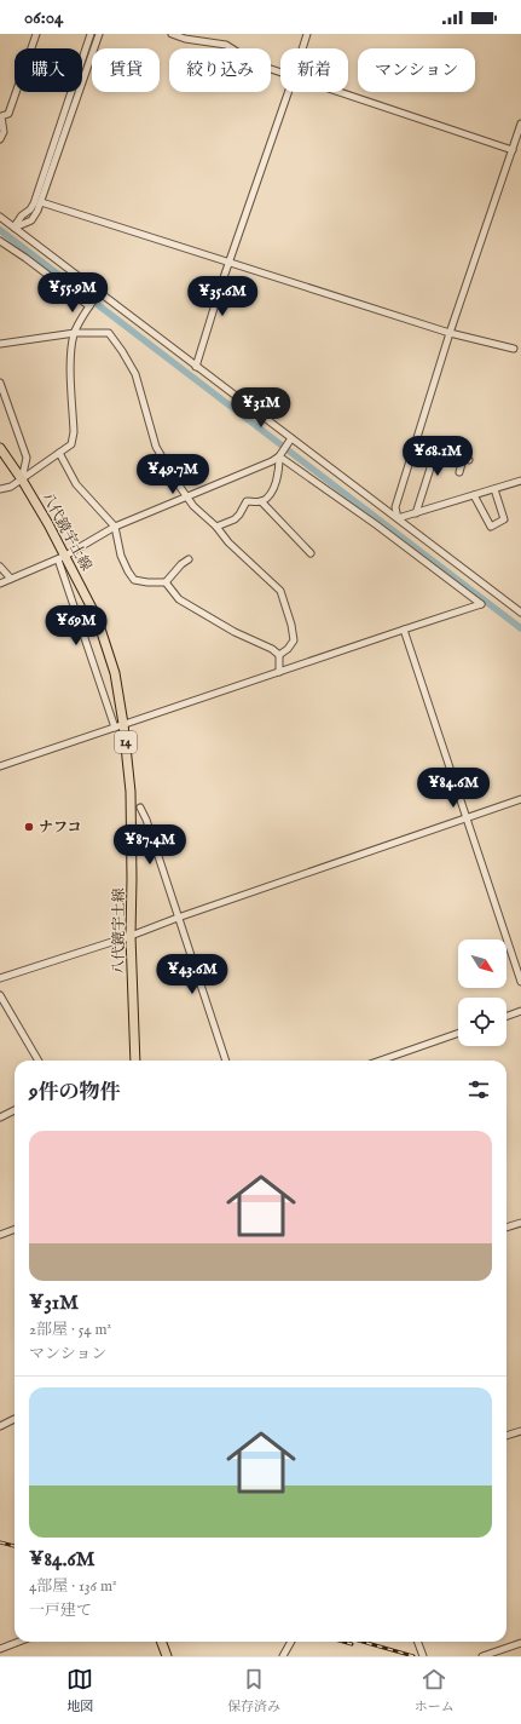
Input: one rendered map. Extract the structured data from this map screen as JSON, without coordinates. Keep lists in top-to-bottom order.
{
  "streets": {
    "main road": ["八代鏡宇土線", "14"]
  },
  "places": ["ナフコ"],
  "north": "bottom right",
  "page": {
    "status": "06:04",
    "chip": [
      "購入",
      "賃貸",
      "絞り込み",
      "新着",
      "マンション"
    ],
    "price": [
      "¥55.9M",
      "¥35.6M",
      "¥31M",
      "¥68.1M",
      "¥49.7M",
      "¥69M",
      "¥84.6M",
      "¥87.4M",
      "¥43.6M"
    ],
    "heading": "9件の物件",
    "list": [
      {
        "name": "¥31M",
        "note": "2部屋 · 54 m² · マンション"
      },
      {
        "name": "¥84.6M",
        "note": "4部屋 · 136 m² · 一戸建て"
      }
    ],
    "tabs": ["地図", "保存済み", "ホーム"]
  }
}
